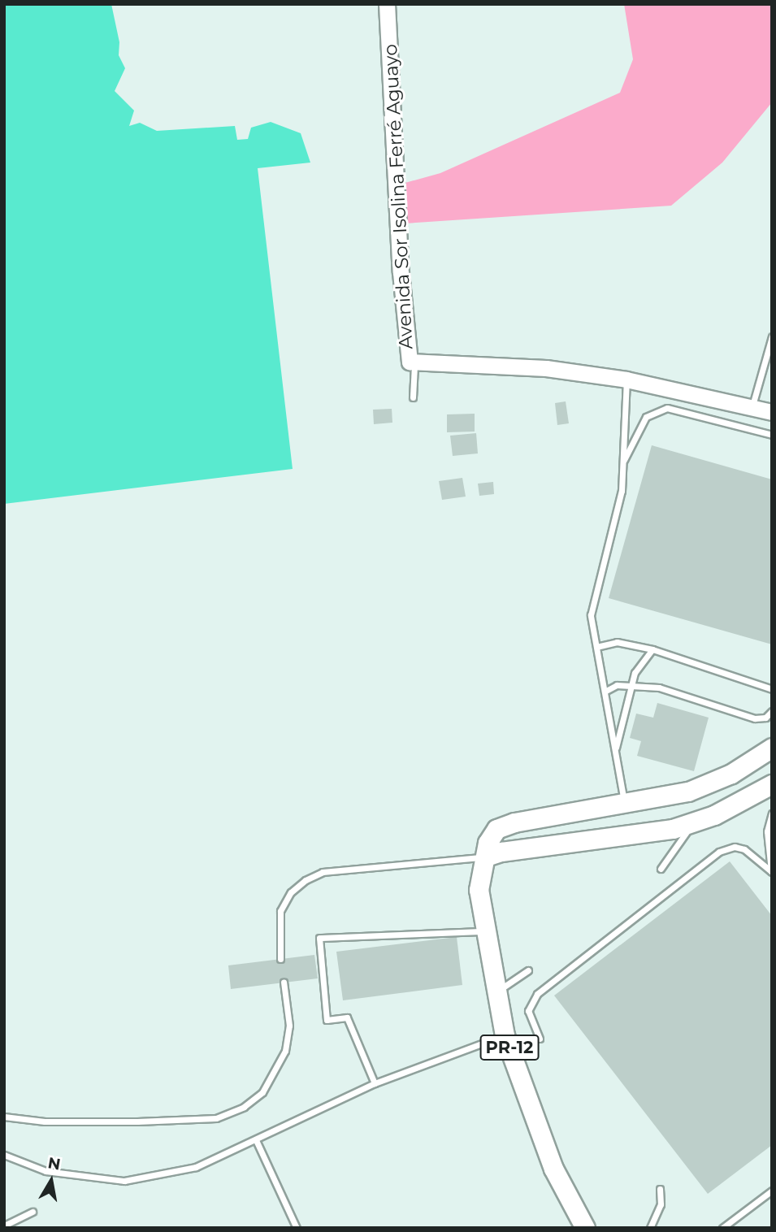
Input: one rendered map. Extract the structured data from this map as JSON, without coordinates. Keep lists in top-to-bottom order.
{
  "streets": {
    "main road": ["PR-12"],
    "street": ["Avenida Sor Isolina Ferré Aguayo"]
  },
  "north": "top"
}
